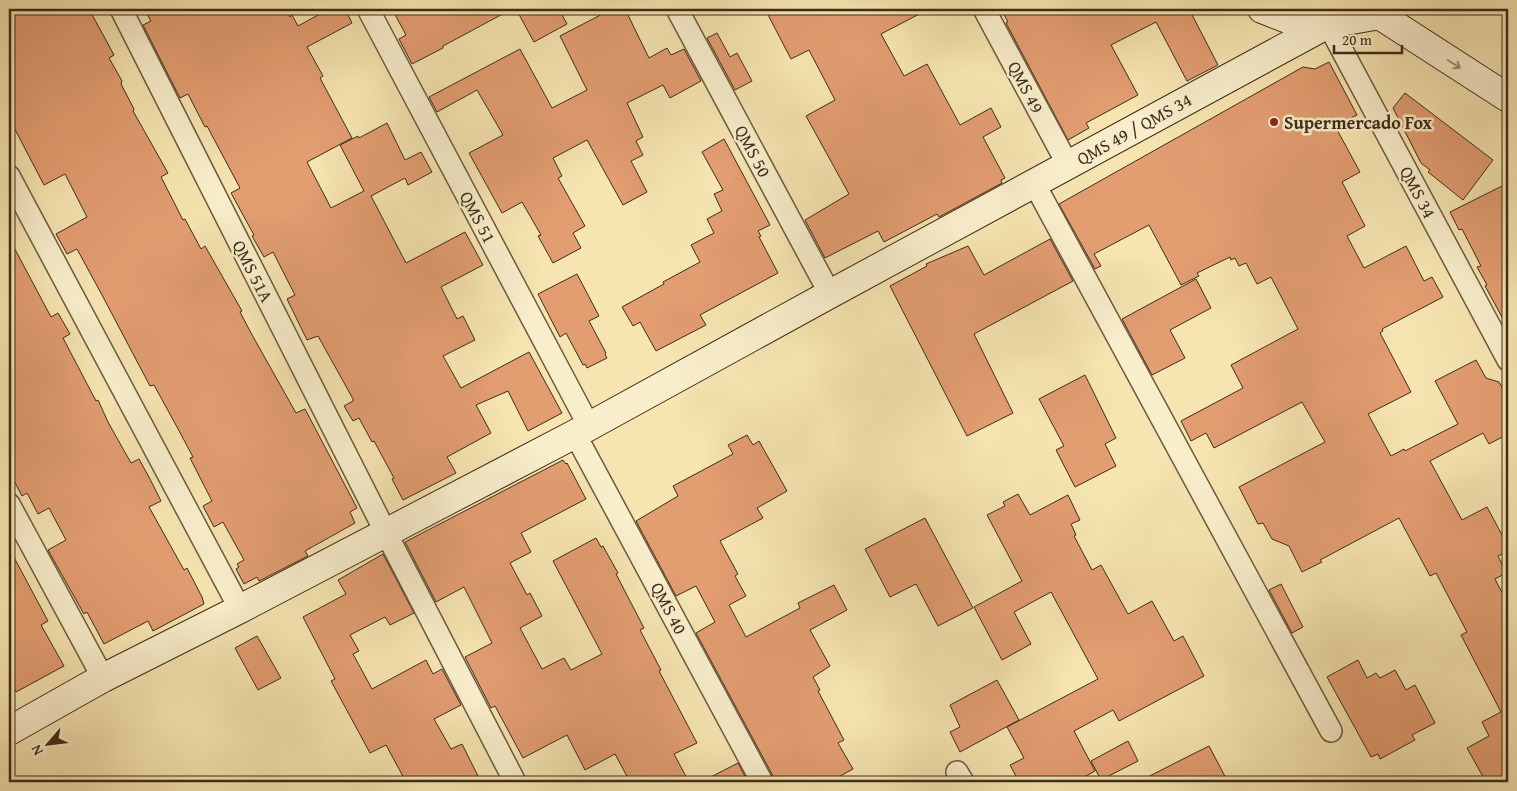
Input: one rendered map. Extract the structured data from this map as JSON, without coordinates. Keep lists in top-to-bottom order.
{
  "streets": {
    "street": [
      "QMS 49",
      "QMS 49 / QMS 34",
      "QMS 50",
      "QMS 34",
      "QMS 51",
      "QMS 51A",
      "QMS 40"
    ]
  },
  "crossings": [
    ["QMS 49", "QMS 49 / QMS 34"],
    ["QMS 49 / QMS 34", "QMS 50"],
    ["QMS 49 / QMS 34", "QMS 34"],
    ["QMS 49 / QMS 34", "QMS 51"],
    ["QMS 49 / QMS 34", "QMS 51A"],
    ["QMS 49 / QMS 34", "QMS 40"],
    ["QMS 51", "QMS 40"]
  ],
  "places": ["Supermercado Fox"],
  "scale_bar": "20 m",
  "north": "bottom left"
}
